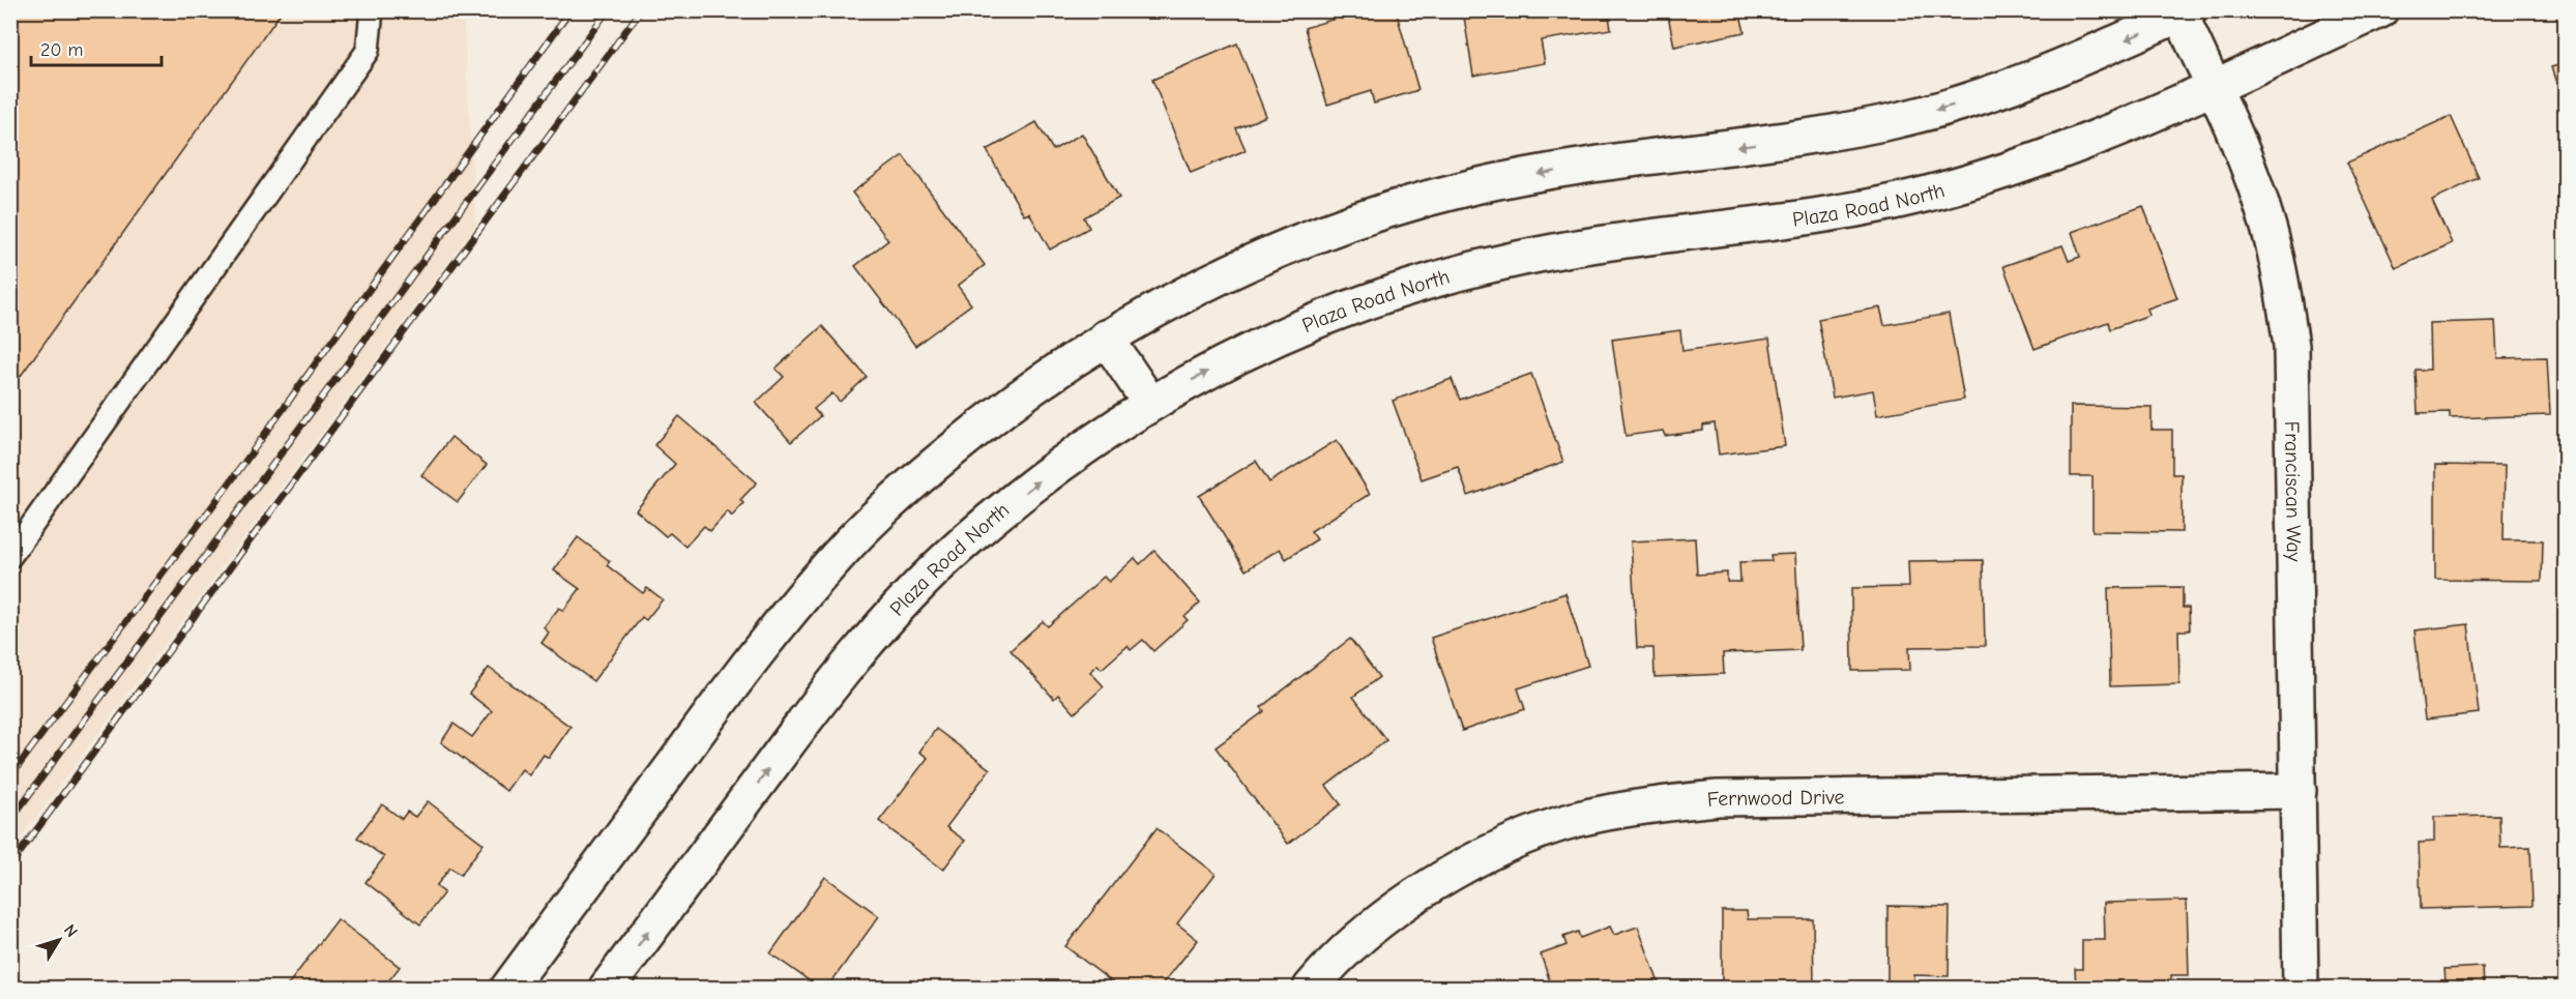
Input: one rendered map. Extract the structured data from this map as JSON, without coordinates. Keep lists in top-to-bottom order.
{
  "streets": {
    "street": ["Plaza Road North", "Franciscan Way", "Fernwood Drive"]
  },
  "crossings": [
    ["Plaza Road North", "Franciscan Way"],
    ["Franciscan Way", "Fernwood Drive"]
  ],
  "scale_bar": "20 m",
  "north": "top right"
}
